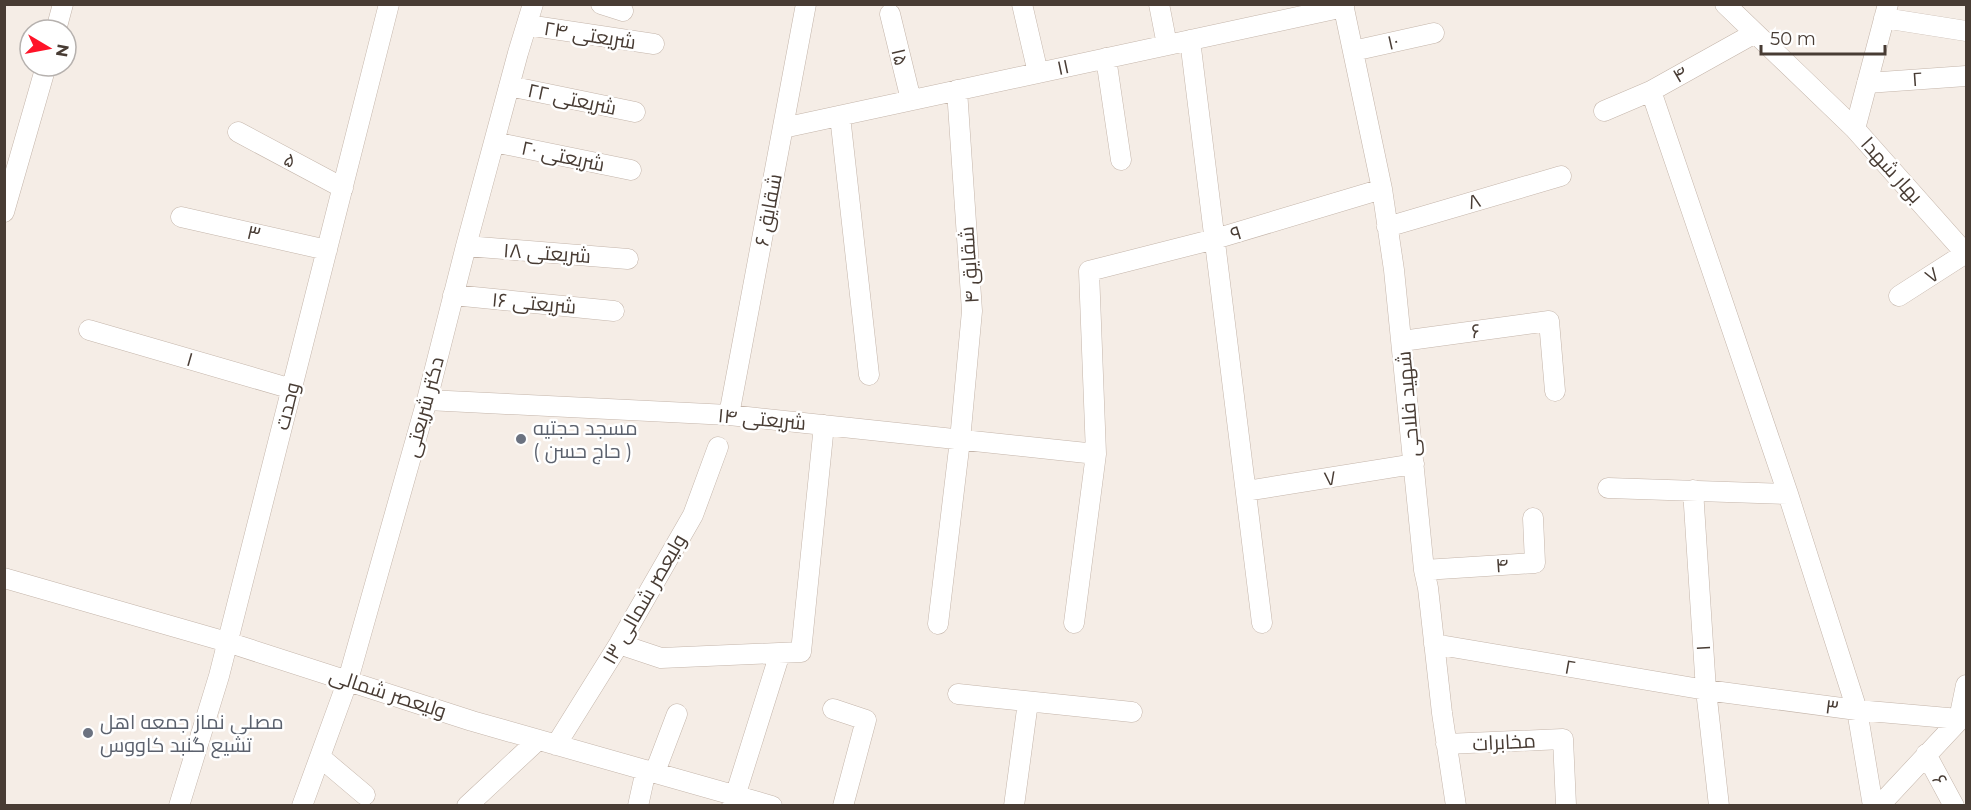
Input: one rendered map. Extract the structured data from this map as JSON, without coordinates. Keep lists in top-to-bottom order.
{
  "streets": {
    "street": [
      "شریعتی ۲۴",
      "۱۰",
      "۱۵",
      "۱۱",
      "۴",
      "۲",
      "شریعتی ۲۲",
      "شریعتی ۲۰",
      "۵",
      "بهار شهدا",
      "۸",
      "شقایق ۶",
      "۳",
      "۹",
      "شریعتی ۱۸",
      "شقایق ۴",
      "۷",
      "شریعتی ۱۶",
      "۶",
      "۱",
      "شهید فلاحی",
      "وحدت",
      "دکتر شریعتی",
      "شریعتی ۱۴",
      "ولیعصر شمالی ۱۳",
      "ولیعصر شمالی",
      "مخابرات"
    ]
  },
  "crossings": [
    ["شریعتی ۲۴", "دکتر شریعتی"],
    ["۱۰", "شهید فلاحی"],
    ["۱۵", "۱۱"],
    ["۱۱", "شقایق ۶"],
    ["۱۱", "شقایق ۴"],
    ["۱۱", "شهید فلاحی"],
    ["۴", "شهید فلاحی"],
    ["۲", "بهار شهدا"],
    ["۲", "۳"],
    ["۲", "۱"],
    ["۲", "شهید فلاحی"],
    ["شریعتی ۲۲", "دکتر شریعتی"],
    ["شریعتی ۲۰", "دکتر شریعتی"],
    ["۵", "وحدت"],
    ["بهار شهدا", "۷"],
    ["۸", "شهید فلاحی"],
    ["شقایق ۶", "شریعتی ۱۴"],
    ["۳", "۱"],
    ["۳", "وحدت"],
    ["۹", "شهید فلاحی"],
    ["۹", "شریعتی ۱۴"],
    ["شریعتی ۱۸", "دکتر شریعتی"],
    ["شقایق ۴", "شریعتی ۱۴"],
    ["۷", "شهید فلاحی"],
    ["شریعتی ۱۶", "دکتر شریعتی"],
    ["۶", "شهید فلاحی"],
    ["۱", "وحدت"],
    ["شهید فلاحی", "مخابرات"],
    ["وحدت", "ولیعصر شمالی"],
    ["دکتر شریعتی", "شریعتی ۱۴"],
    ["دکتر شریعتی", "ولیعصر شمالی"],
    ["ولیعصر شمالی ۱۳", "ولیعصر شمالی"]
  ],
  "places": ["مسجد حجتیه ( حاج حسن )", "مصلی نماز جمعه اهل تشیع گنبد کاووس"],
  "scale_bar": "50 m",
  "north": "right"
}
